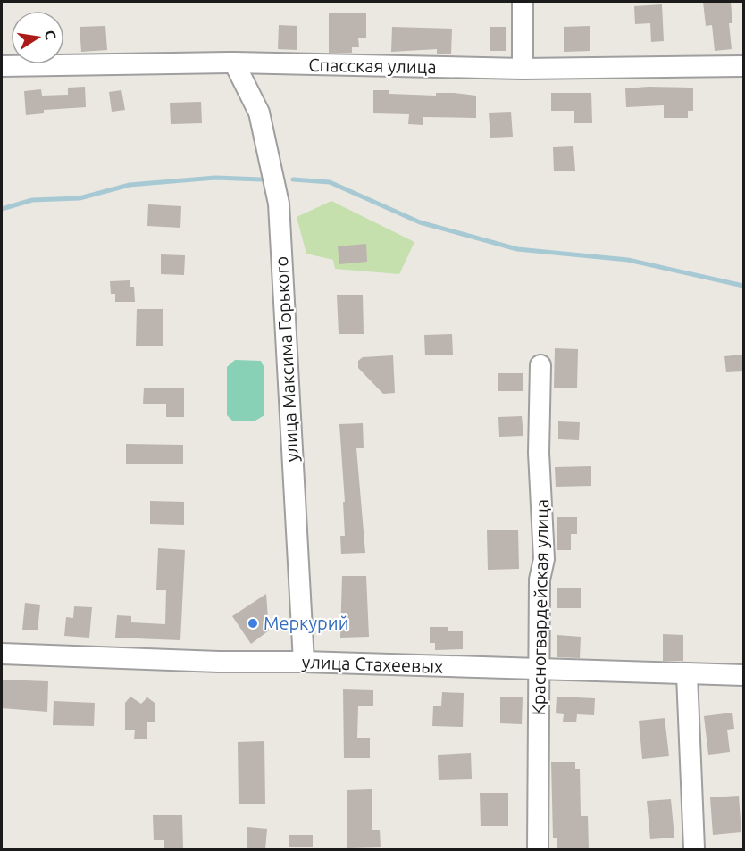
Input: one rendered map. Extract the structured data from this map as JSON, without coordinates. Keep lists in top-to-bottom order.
{
  "streets": {
    "street": [
      "Спасская улица",
      "улица Максима Горького",
      "Красногвардейская улица",
      "улица Стахеевых"
    ]
  },
  "crossings": [
    ["Спасская улица", "улица Максима Горького"],
    ["улица Максима Горького", "улица Стахеевых"],
    ["Красногвардейская улица", "улица Стахеевых"]
  ],
  "places": ["Меркурий"],
  "north": "right"
}
